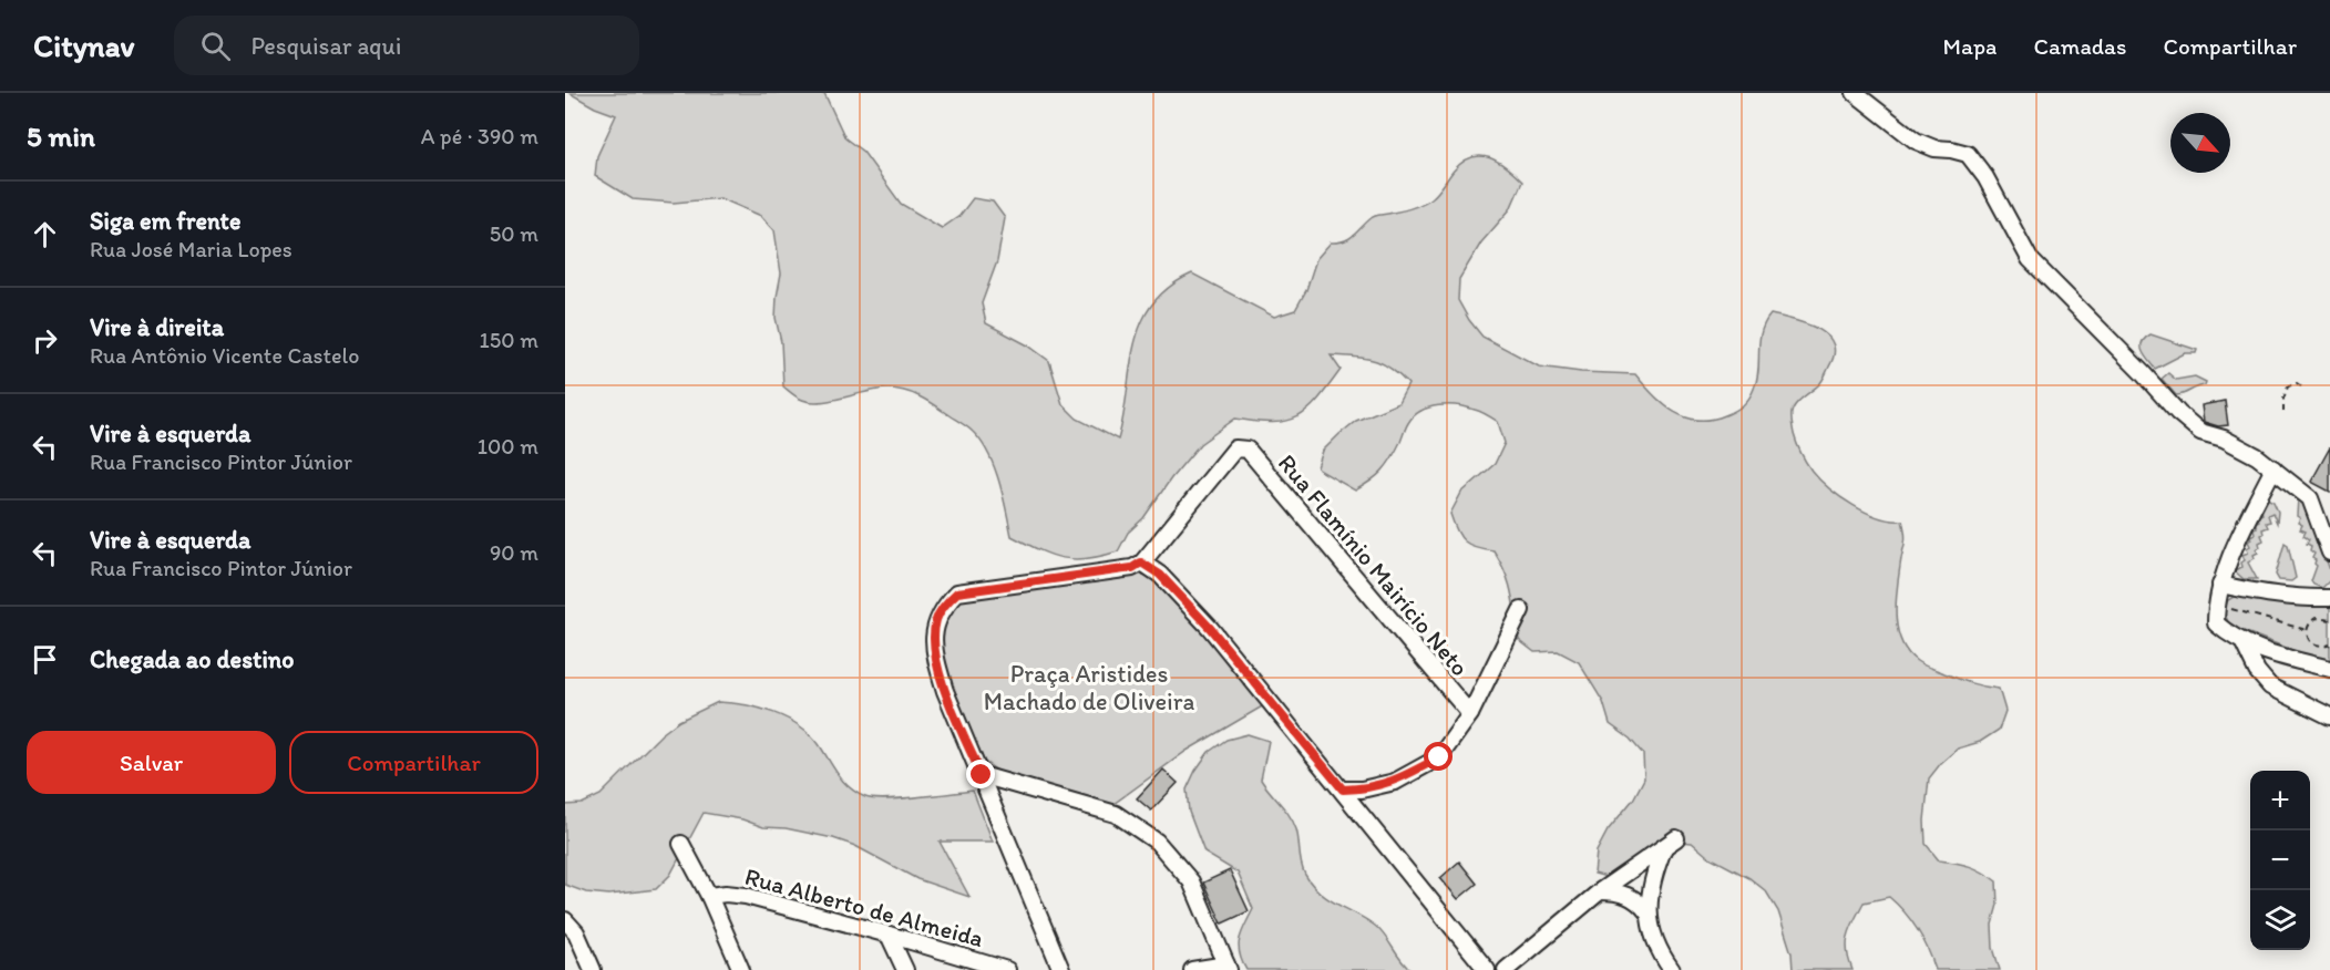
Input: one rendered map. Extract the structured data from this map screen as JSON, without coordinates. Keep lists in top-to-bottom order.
{
  "streets": {
    "street": ["Rua Flamínio Mairício Neto", "Rua Alberto de Almeida"]
  },
  "parks": ["Praça Aristides Machado de Oliveira"],
  "north": "bottom right",
  "page": {
    "header": "Citynav",
    "search": "Pesquisar aqui",
    "nav": ["Mapa", "Camadas", "Compartilhar"],
    "heading": ["5 min", "A pé · 390 m"],
    "list": [
      ["Siga em frente", "Rua José Maria Lopes", "50 m"],
      ["Vire à direita", "Rua Antônio Vicente Castelo", "150 m"],
      ["Vire à esquerda", "Rua Francisco Pintor Júnior", "100 m"],
      ["Vire à esquerda", "Rua Francisco Pintor Júnior", "90 m"],
      "Chegada ao destino"
    ],
    "buttons": ["Salvar", "Compartilhar"],
    "map_buttons": ["+", "−"]
  }
}
